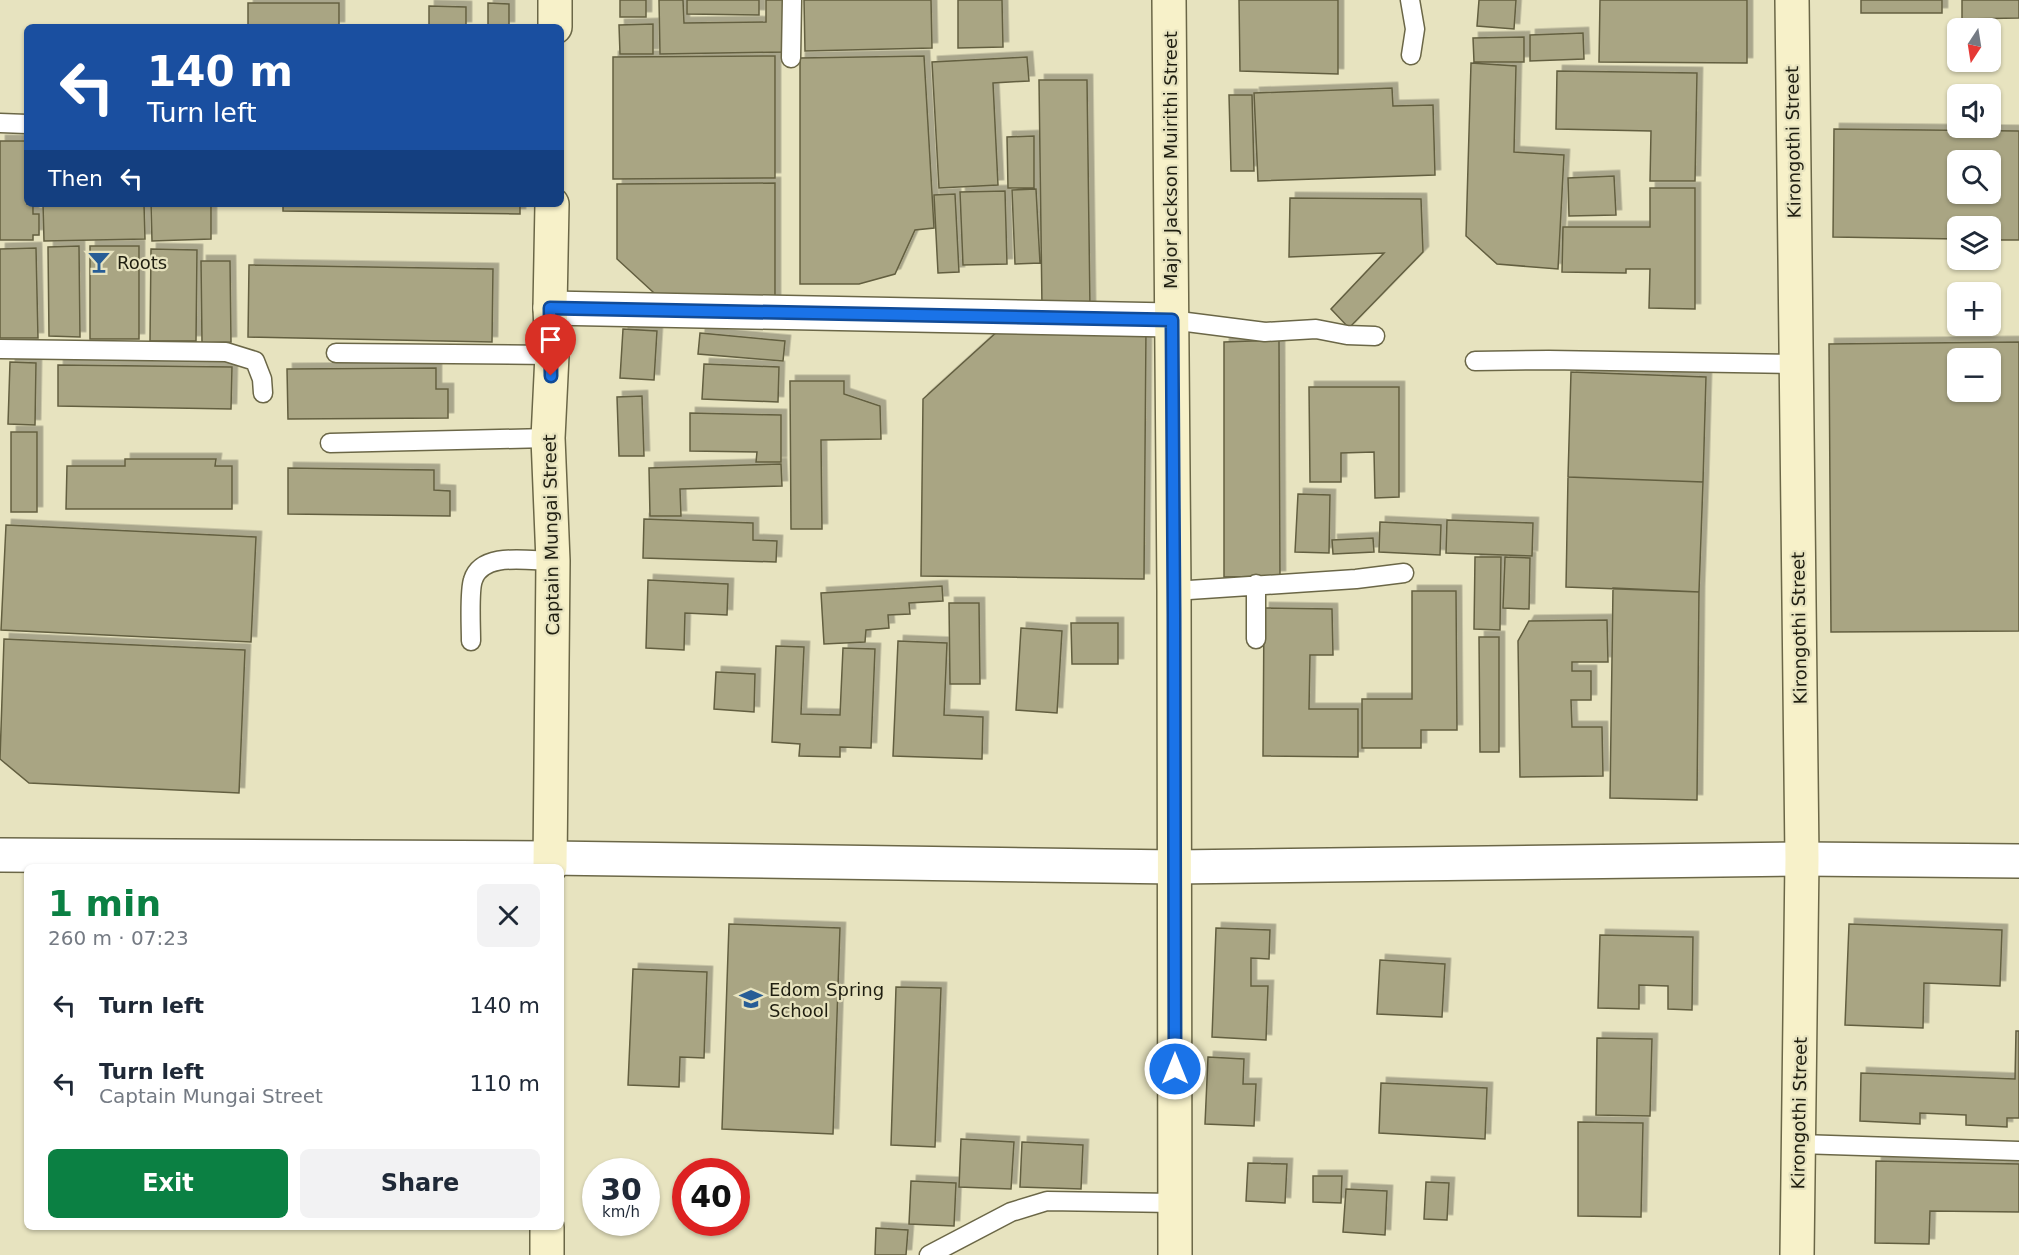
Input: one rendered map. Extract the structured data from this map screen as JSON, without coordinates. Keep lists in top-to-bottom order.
{
  "streets": {
    "street": ["Kirongothi Street", "Major Jackson Muirithi Street", "Captain Mungai Street"]
  },
  "places": {
    "bar": ["Roots"],
    "school or university": ["Edom Spring School"]
  },
  "north": "bottom",
  "page": {
    "map_buttons": ["+", "−"],
    "turn": ["140 m", "Turn left"],
    "then": "Then",
    "heading": ["1 min", "260 m · 07:23"],
    "list": [
      {
        "name": "Turn left",
        "value": "140 m"
      },
      {
        "name": "Turn left",
        "note": "Captain Mungai Street",
        "value": "110 m"
      }
    ],
    "buttons": ["Exit", "Share"],
    "speed": "30 km/h",
    "limit": "40"
  }
}
